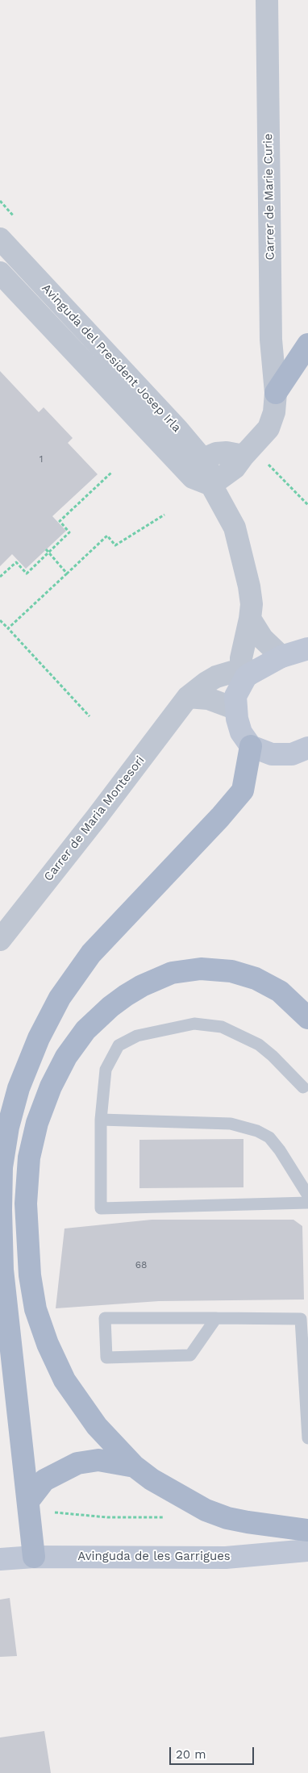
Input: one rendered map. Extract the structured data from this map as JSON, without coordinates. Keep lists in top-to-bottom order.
{
  "streets": {
    "main road": ["Avinguda de les Garrigues"],
    "street": ["Carrer de Marie Curie", "Avinguda del President Josep Irla", "Carrer de Maria Montesori"]
  },
  "crossings": [
    ["Carrer de Marie Curie", "Avinguda del President Josep Irla"],
    ["Avinguda del President Josep Irla", "Carrer de Maria Montesori"]
  ],
  "house_numbers": ["1", "68"],
  "scale_bar": "20 m"
}
